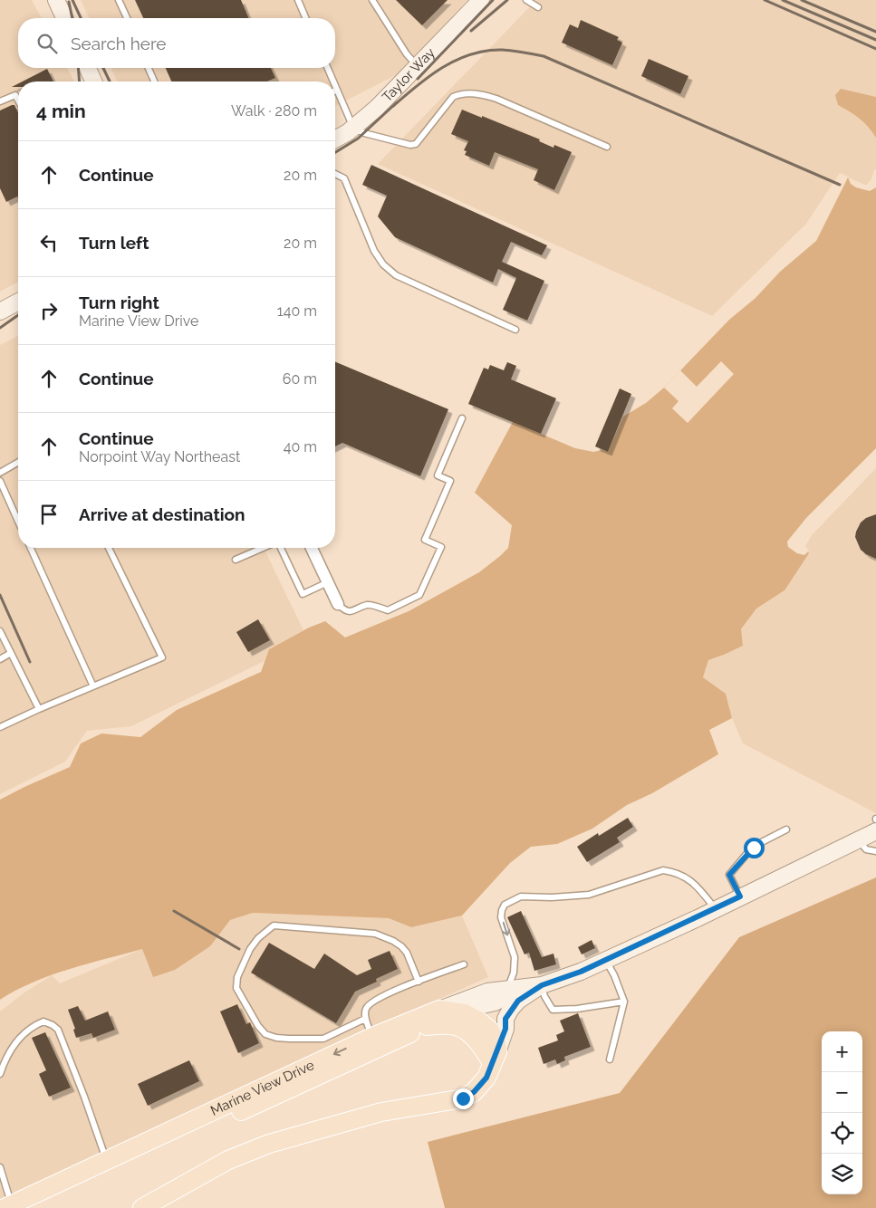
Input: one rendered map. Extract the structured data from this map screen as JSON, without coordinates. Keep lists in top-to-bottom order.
{
  "streets": {
    "main road": ["Taylor Way", "Marine View Drive"]
  },
  "page": {
    "search": "Search here",
    "heading": ["4 min", "Walk · 280 m"],
    "list": [
      ["Continue", "20 m"],
      ["Turn left", "20 m"],
      ["Turn right", "Marine View Drive", "140 m"],
      ["Continue", "60 m"],
      ["Continue", "Norpoint Way Northeast", "40 m"],
      "Arrive at destination"
    ],
    "map_buttons": ["+", "−"]
  }
}
